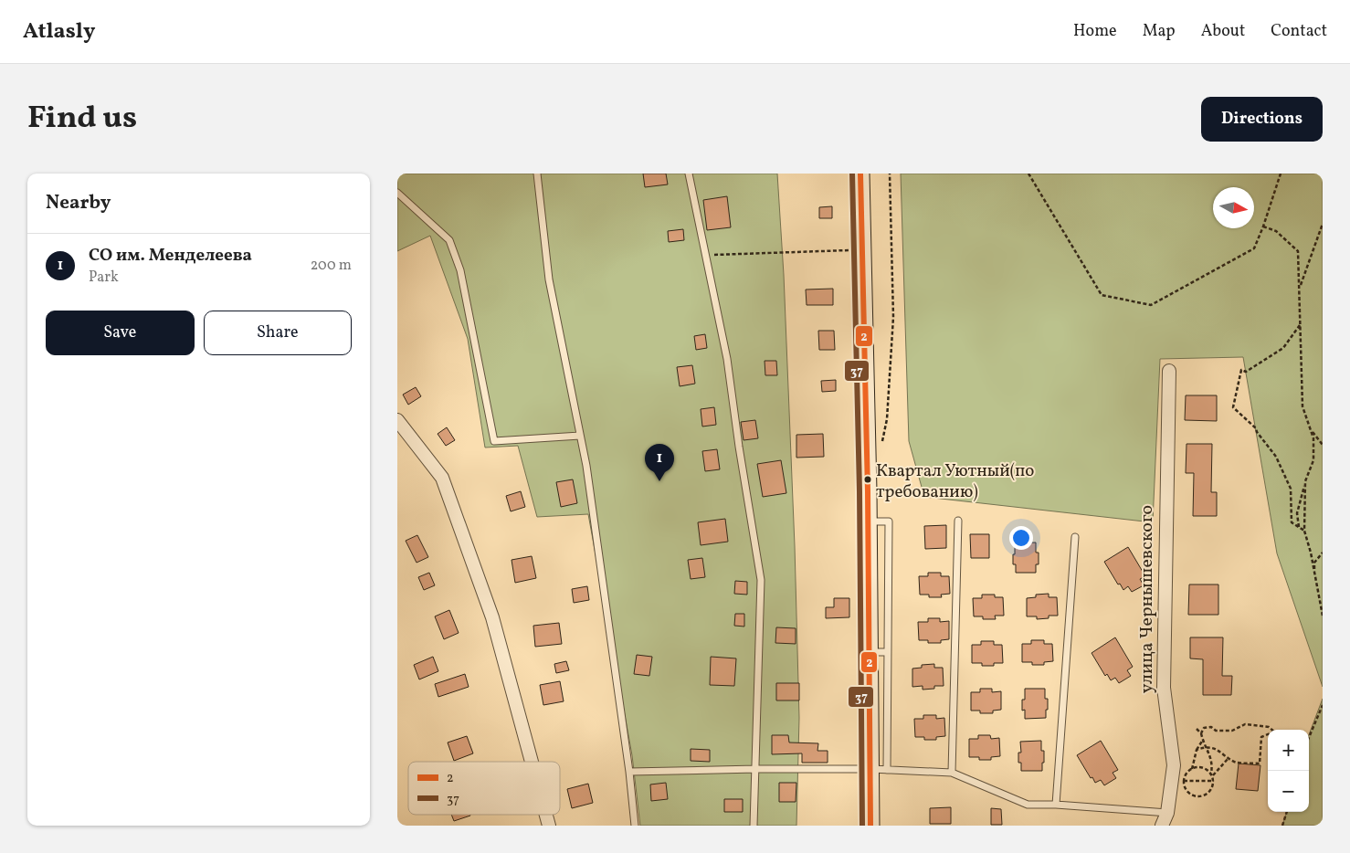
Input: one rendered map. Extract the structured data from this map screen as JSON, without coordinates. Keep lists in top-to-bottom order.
{
  "streets": {
    "street": ["улица Чернышевского"]
  },
  "places": ["Квартал Уютный(по требованию)"],
  "lines": ["transit line 2", "transit line 37"],
  "legend": ["2", "37"],
  "north": "right",
  "page": {
    "header": "Atlasly",
    "nav": [
      "Home",
      "Map",
      "About",
      "Contact"
    ],
    "title": "Find us",
    "buttons": [
      "Directions",
      ["Save", "Share"]
    ],
    "heading": "Nearby",
    "list": [
      {
        "mark": "1",
        "name": "СО им. Менделеева",
        "note": "Park",
        "value": "200 m"
      }
    ],
    "pins": "1",
    "map_buttons": ["+", "−"]
  }
}
